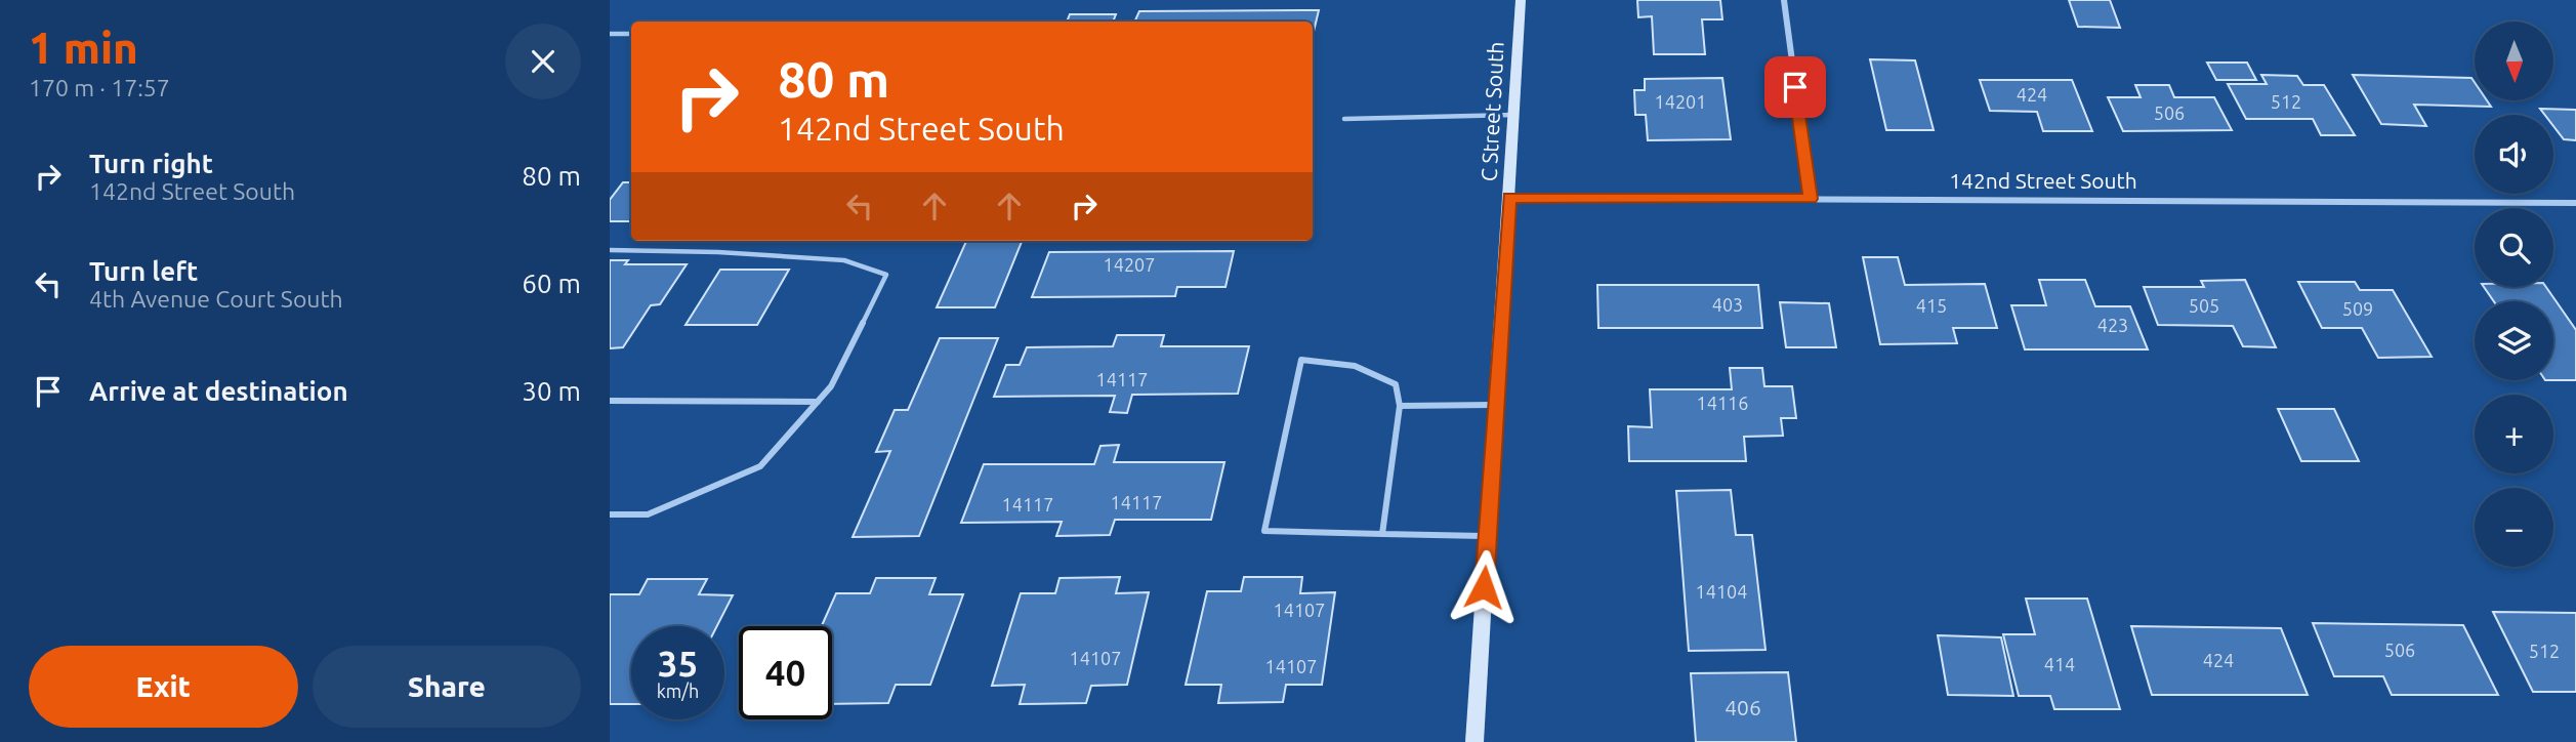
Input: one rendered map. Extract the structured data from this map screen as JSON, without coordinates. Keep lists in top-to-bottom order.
{
  "streets": {
    "street": ["C Street South", "142nd Street South"]
  },
  "crossings": [
    ["C Street South", "142nd Street South"]
  ],
  "house_numbers": [
    "424",
    "14201",
    "512",
    "506",
    "14207",
    "403",
    "415",
    "505",
    "509",
    "423",
    "14117",
    "14116",
    "14117",
    "14117",
    "14104",
    "14107",
    "506",
    "512",
    "14107",
    "424",
    "414",
    "14107",
    "406"
  ],
  "north": "bottom",
  "page": {
    "heading": ["1 min", "170 m · 17:57"],
    "map_buttons": ["+", "−"],
    "turn": ["80 m", "142nd Street South"],
    "list": [
      {
        "name": "Turn right",
        "note": "142nd Street South",
        "value": "80 m"
      },
      {
        "name": "Turn left",
        "note": "4th Avenue Court South",
        "value": "60 m"
      },
      {
        "name": "Arrive at destination",
        "value": "30 m"
      }
    ],
    "speed": "35 km/h",
    "limit": "40",
    "buttons": ["Exit", "Share"]
  }
}
